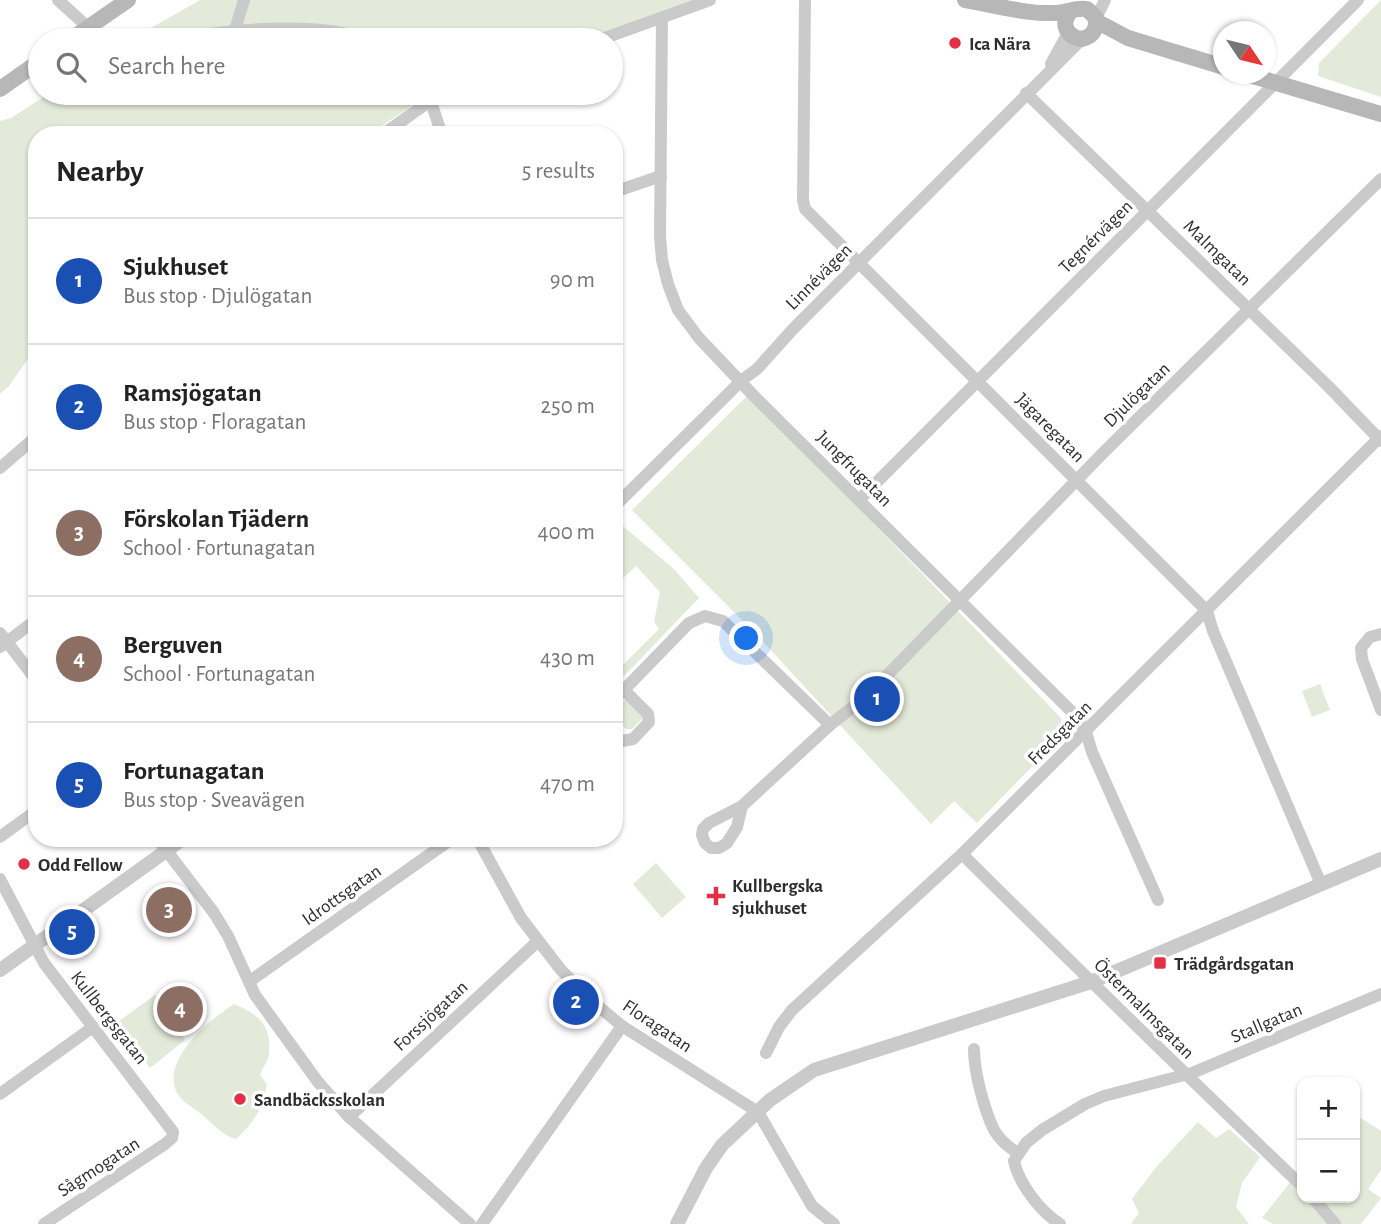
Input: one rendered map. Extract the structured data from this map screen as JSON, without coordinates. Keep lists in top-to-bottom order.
{
  "streets": {
    "street": [
      "Tegnérvägen",
      "Malmgatan",
      "Linnévägen",
      "Djulögatan",
      "Jägaregatan",
      "Jungfrugatan",
      "Fredsgatan",
      "Idrottsgatan",
      "Östermalmsgatan",
      "Forssjögatan",
      "Kullbergsgatan",
      "Stallgatan",
      "Floragatan",
      "Sågmogatan"
    ]
  },
  "crossings": [
    ["Tegnérvägen", "Malmgatan"],
    ["Tegnérvägen", "Jägaregatan"],
    ["Tegnérvägen", "Jungfrugatan"],
    ["Malmgatan", "Linnévägen"],
    ["Malmgatan", "Djulögatan"],
    ["Malmgatan", "Fredsgatan"],
    ["Linnévägen", "Jägaregatan"],
    ["Linnévägen", "Jungfrugatan"],
    ["Djulögatan", "Jägaregatan"],
    ["Djulögatan", "Jungfrugatan"],
    ["Jägaregatan", "Fredsgatan"],
    ["Jungfrugatan", "Fredsgatan"],
    ["Fredsgatan", "Östermalmsgatan"],
    ["Östermalmsgatan", "Stallgatan"],
    ["Forssjögatan", "Floragatan"],
    ["Kullbergsgatan", "Sågmogatan"]
  ],
  "places": {
    "other": ["Ica Nära", "Odd Fellow", "Sandbäcksskolan"],
    "health": ["Kullbergska sjukhuset"],
    "transit": ["Trädgårdsgatan"]
  },
  "north": "bottom right",
  "page": {
    "search": "Search here",
    "heading": ["Nearby", "5 results"],
    "list": [
      {
        "mark": "1",
        "name": "Sjukhuset",
        "note": "Bus stop · Djulögatan",
        "value": "90 m"
      },
      {
        "mark": "2",
        "name": "Ramsjögatan",
        "note": "Bus stop · Floragatan",
        "value": "250 m"
      },
      {
        "mark": "3",
        "name": "Förskolan Tjädern",
        "note": "School · Fortunagatan",
        "value": "400 m"
      },
      {
        "mark": "4",
        "name": "Berguven",
        "note": "School · Fortunagatan",
        "value": "430 m"
      },
      {
        "mark": "5",
        "name": "Fortunagatan",
        "note": "Bus stop · Sveavägen",
        "value": "470 m"
      }
    ],
    "pins": [
      "1",
      "3",
      "5",
      "2",
      "4"
    ],
    "map_buttons": ["+", "−"]
  }
}
